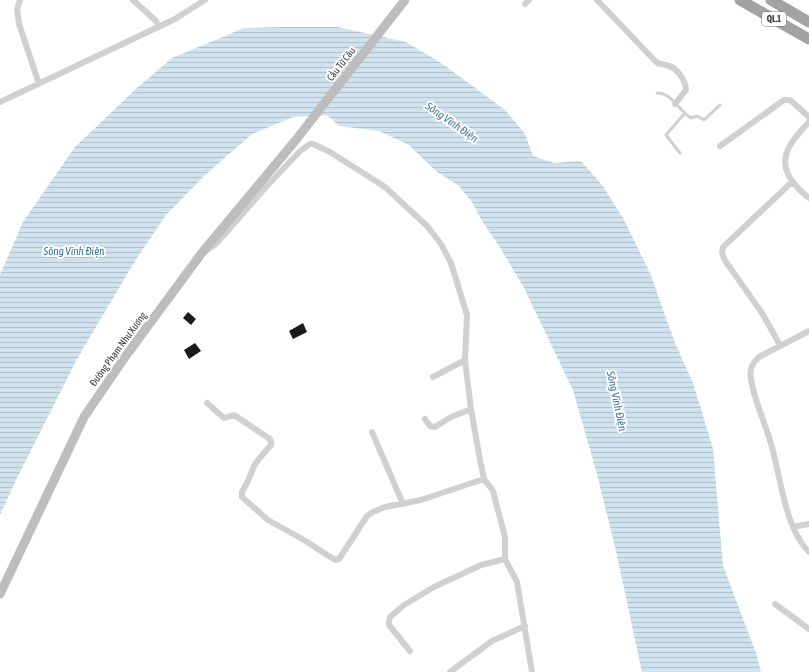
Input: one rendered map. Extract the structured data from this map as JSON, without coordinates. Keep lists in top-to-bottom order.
{
  "streets": {
    "highway": ["QL.1"],
    "main road": ["Cầu Tứ Câu", "Đường Phạm Như Xương"]
  },
  "crossings": [
    ["Cầu Tứ Câu", "Đường Phạm Như Xương"]
  ],
  "water": ["Sông Vĩnh Điện"]
}
